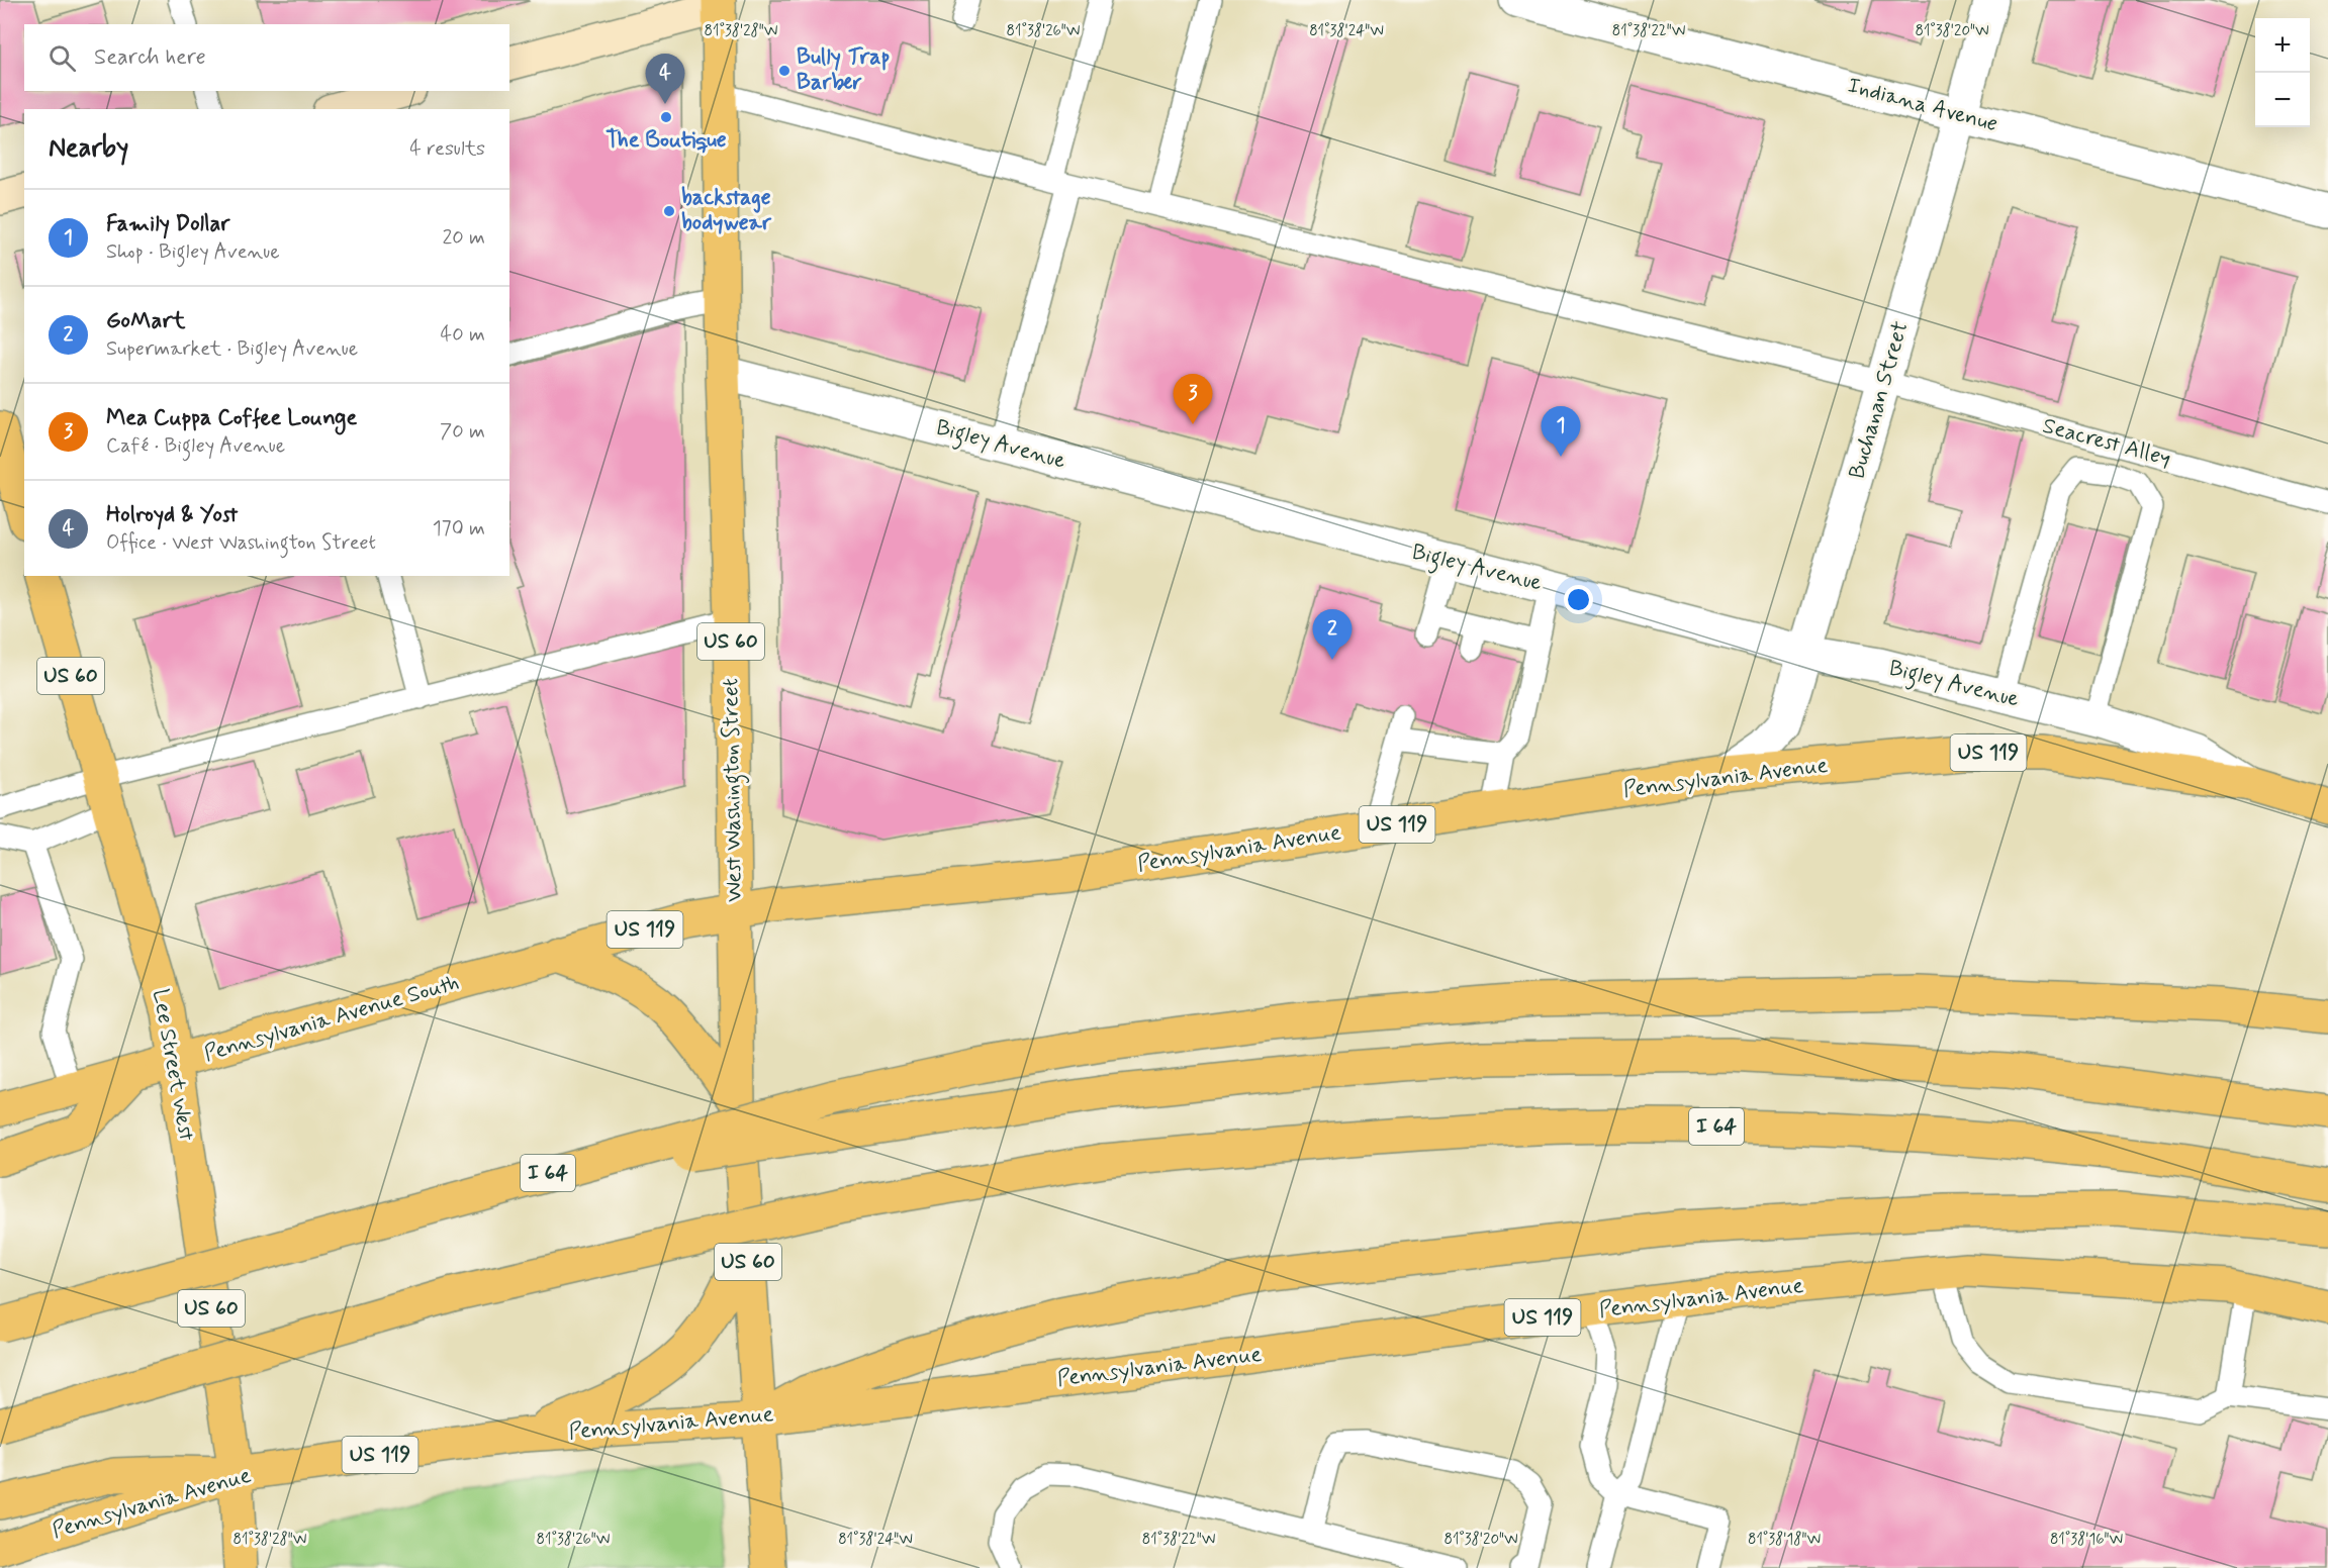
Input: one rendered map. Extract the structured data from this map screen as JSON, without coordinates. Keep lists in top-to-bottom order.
{
  "streets": {
    "main road": [
      "Bigley Avenue",
      "US 60",
      "US 119",
      "Pennsylvania Avenue",
      "West Washington Street",
      "Pennsylvania Avenue South",
      "Lee Street West",
      "I 64"
    ],
    "street": ["Indiana Avenue", "Buchanan Street"],
    "lane": ["Seacrest Alley"]
  },
  "crossings": [
    ["Indiana Avenue", "Buchanan Street"],
    ["Buchanan Street", "Seacrest Alley"],
    ["Buchanan Street", "Bigley Avenue"],
    ["Buchanan Street", "Pennsylvania Avenue"],
    ["Seacrest Alley", "West Washington Street"],
    ["Bigley Avenue", "Pennsylvania Avenue"],
    ["Bigley Avenue", "West Washington Street"],
    ["Pennsylvania Avenue", "West Washington Street"],
    ["Pennsylvania Avenue", "Pennsylvania Avenue South"],
    ["Pennsylvania Avenue", "Lee Street West"],
    ["Pennsylvania Avenue South", "Lee Street West"]
  ],
  "places": ["Bully Trap Barber", "The Boutique", "backstage bodywear"],
  "page": {
    "map_buttons": ["+", "−"],
    "search": "Search here",
    "pins": [
      "4",
      "3",
      "1",
      "2"
    ],
    "heading": ["Nearby", "4 results"],
    "list": [
      {
        "mark": "1",
        "name": "Family Dollar",
        "note": "Shop · Bigley Avenue",
        "value": "20 m"
      },
      {
        "mark": "2",
        "name": "GoMart",
        "note": "Supermarket · Bigley Avenue",
        "value": "40 m"
      },
      {
        "mark": "3",
        "name": "Mea Cuppa Coffee Lounge",
        "note": "Café · Bigley Avenue",
        "value": "70 m"
      },
      {
        "mark": "4",
        "name": "Holroyd & Yost",
        "note": "Office · West Washington Street",
        "value": "170 m"
      }
    ]
  },
  "coordinates": [
    "81°38'28\"W",
    "81°38'26\"W",
    "81°38'24\"W",
    "81°38'22\"W",
    "81°38'20\"W",
    "81°38'18\"W",
    "81°38'16\"W"
  ]
}
